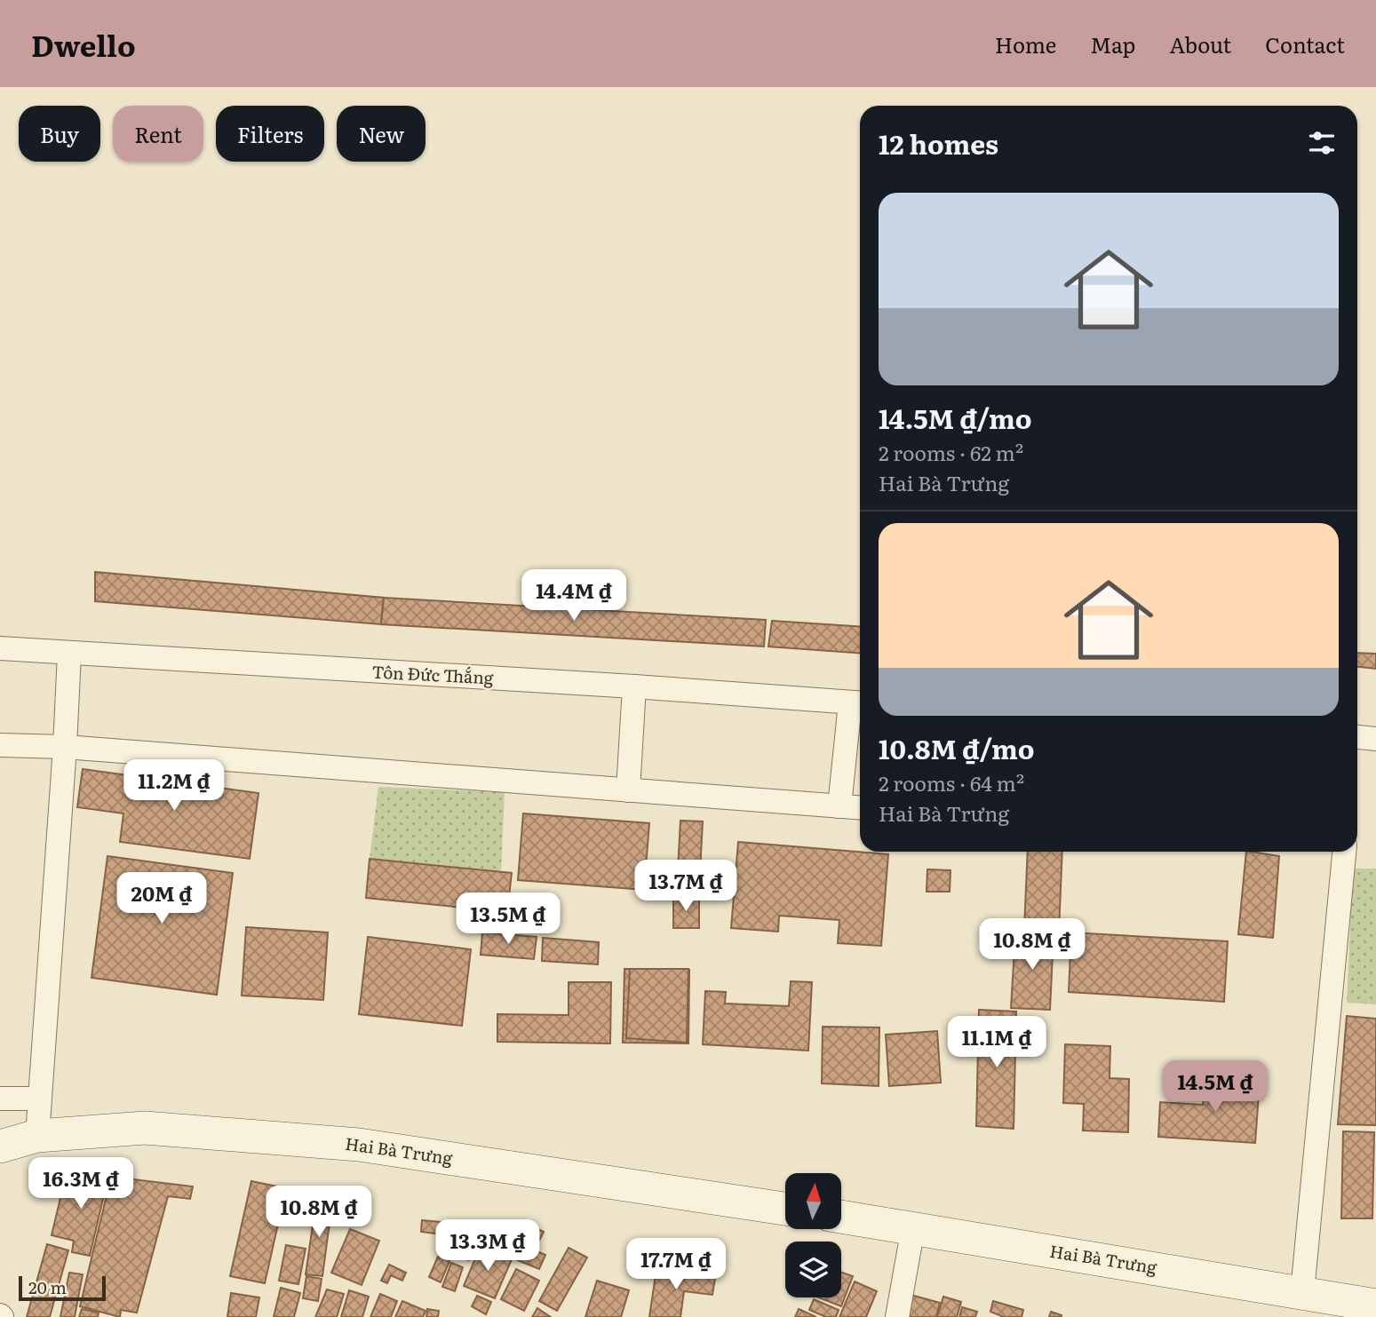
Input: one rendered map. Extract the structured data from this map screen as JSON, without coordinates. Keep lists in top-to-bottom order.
{
  "streets": {
    "main road": ["Hai Bà Trưng"],
    "street": ["Tôn Đức Thắng"]
  },
  "scale_bar": "20 m",
  "north": "top",
  "page": {
    "header": "Dwello",
    "nav": [
      "Home",
      "Map",
      "About",
      "Contact"
    ],
    "chip": [
      "Buy",
      "Rent",
      "Filters",
      "New"
    ],
    "heading": "12 homes",
    "list": [
      {
        "name": "14.5M ₫/mo",
        "note": "2 rooms · 62 m² · Hai Bà Trưng"
      },
      {
        "name": "10.8M ₫/mo",
        "note": "2 rooms · 64 m² · Hai Bà Trưng"
      }
    ],
    "price": [
      "14.4M ₫",
      "11.2M ₫",
      "13.7M ₫",
      "20M ₫",
      "13.5M ₫",
      "10.8M ₫",
      "11.1M ₫",
      "14.5M ₫",
      "16.3M ₫",
      "10.8M ₫",
      "13.3M ₫",
      "17.7M ₫"
    ],
    "scale": "20 m"
  }
}
